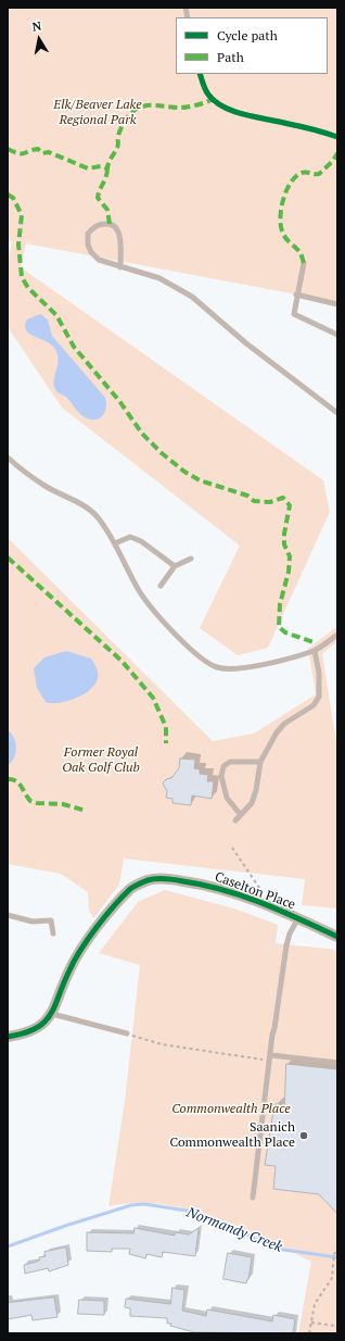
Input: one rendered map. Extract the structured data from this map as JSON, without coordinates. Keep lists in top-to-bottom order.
{
  "streets": {
    "street": ["Caselton Place"]
  },
  "water": ["Normandy Creek"],
  "parks": ["Elk/Beaver Lake Regional Park", "Former Royal Oak Golf Club", "Commonwealth Place"],
  "places": ["Saanich Commonwealth Place"],
  "legend": ["Cycle path", "Path"],
  "north": "top"
}
